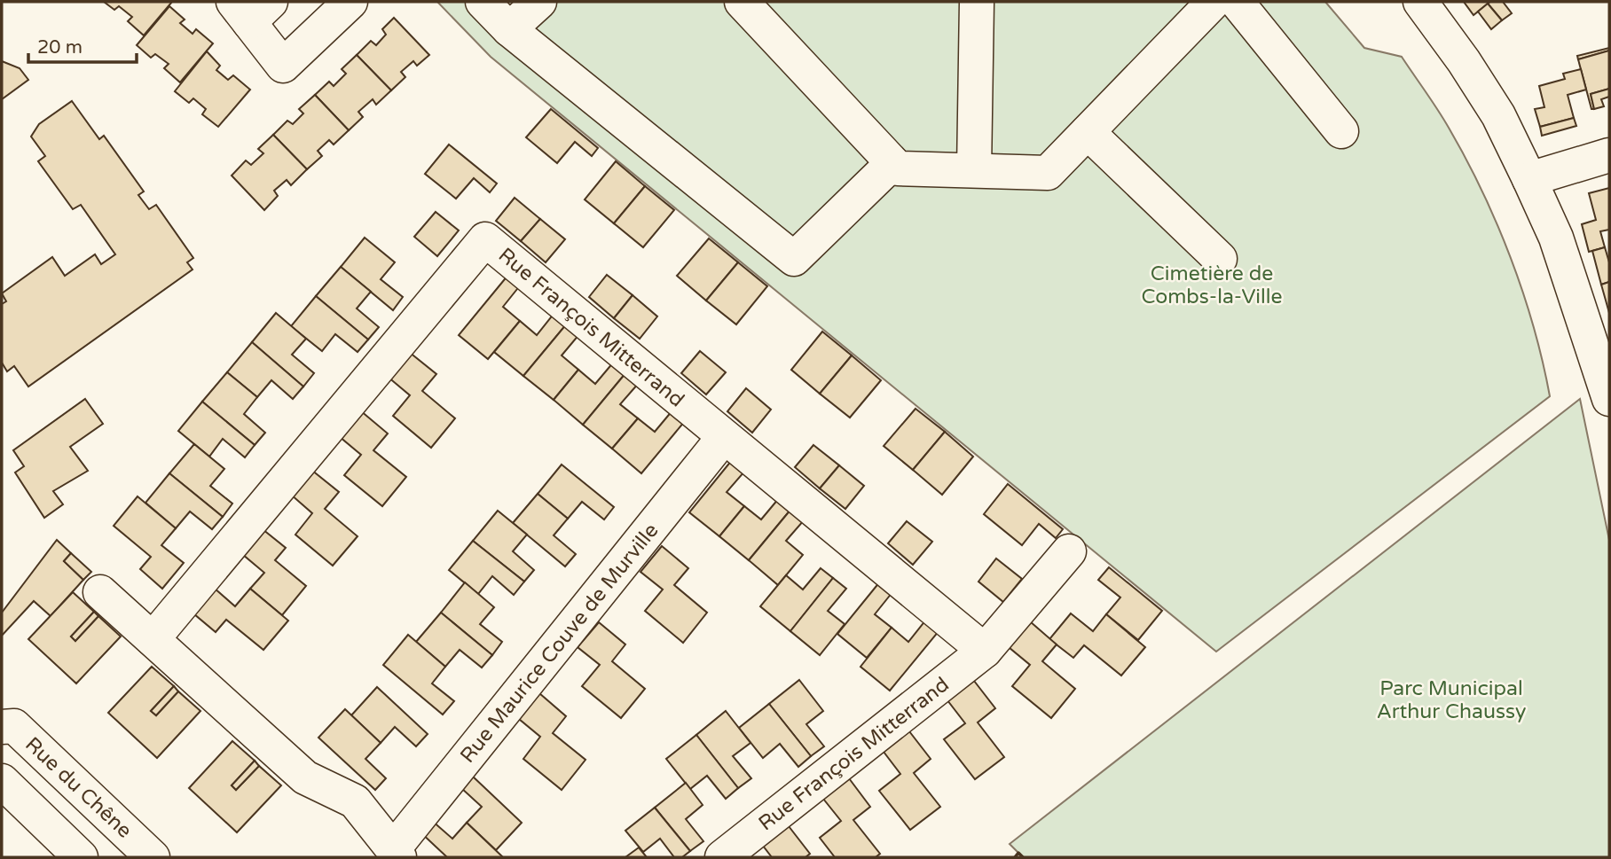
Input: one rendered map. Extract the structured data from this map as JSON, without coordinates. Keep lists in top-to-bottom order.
{
  "streets": {
    "street": ["Rue François Mitterrand", "Rue Maurice Couve de Murville", "Rue du Chêne"]
  },
  "crossings": [
    ["Rue François Mitterrand", "Rue Maurice Couve de Murville"]
  ],
  "parks": ["Cimetière de Combs-la-Ville", "Parc Municipal Arthur Chaussy"],
  "scale_bar": "20 m"
}
